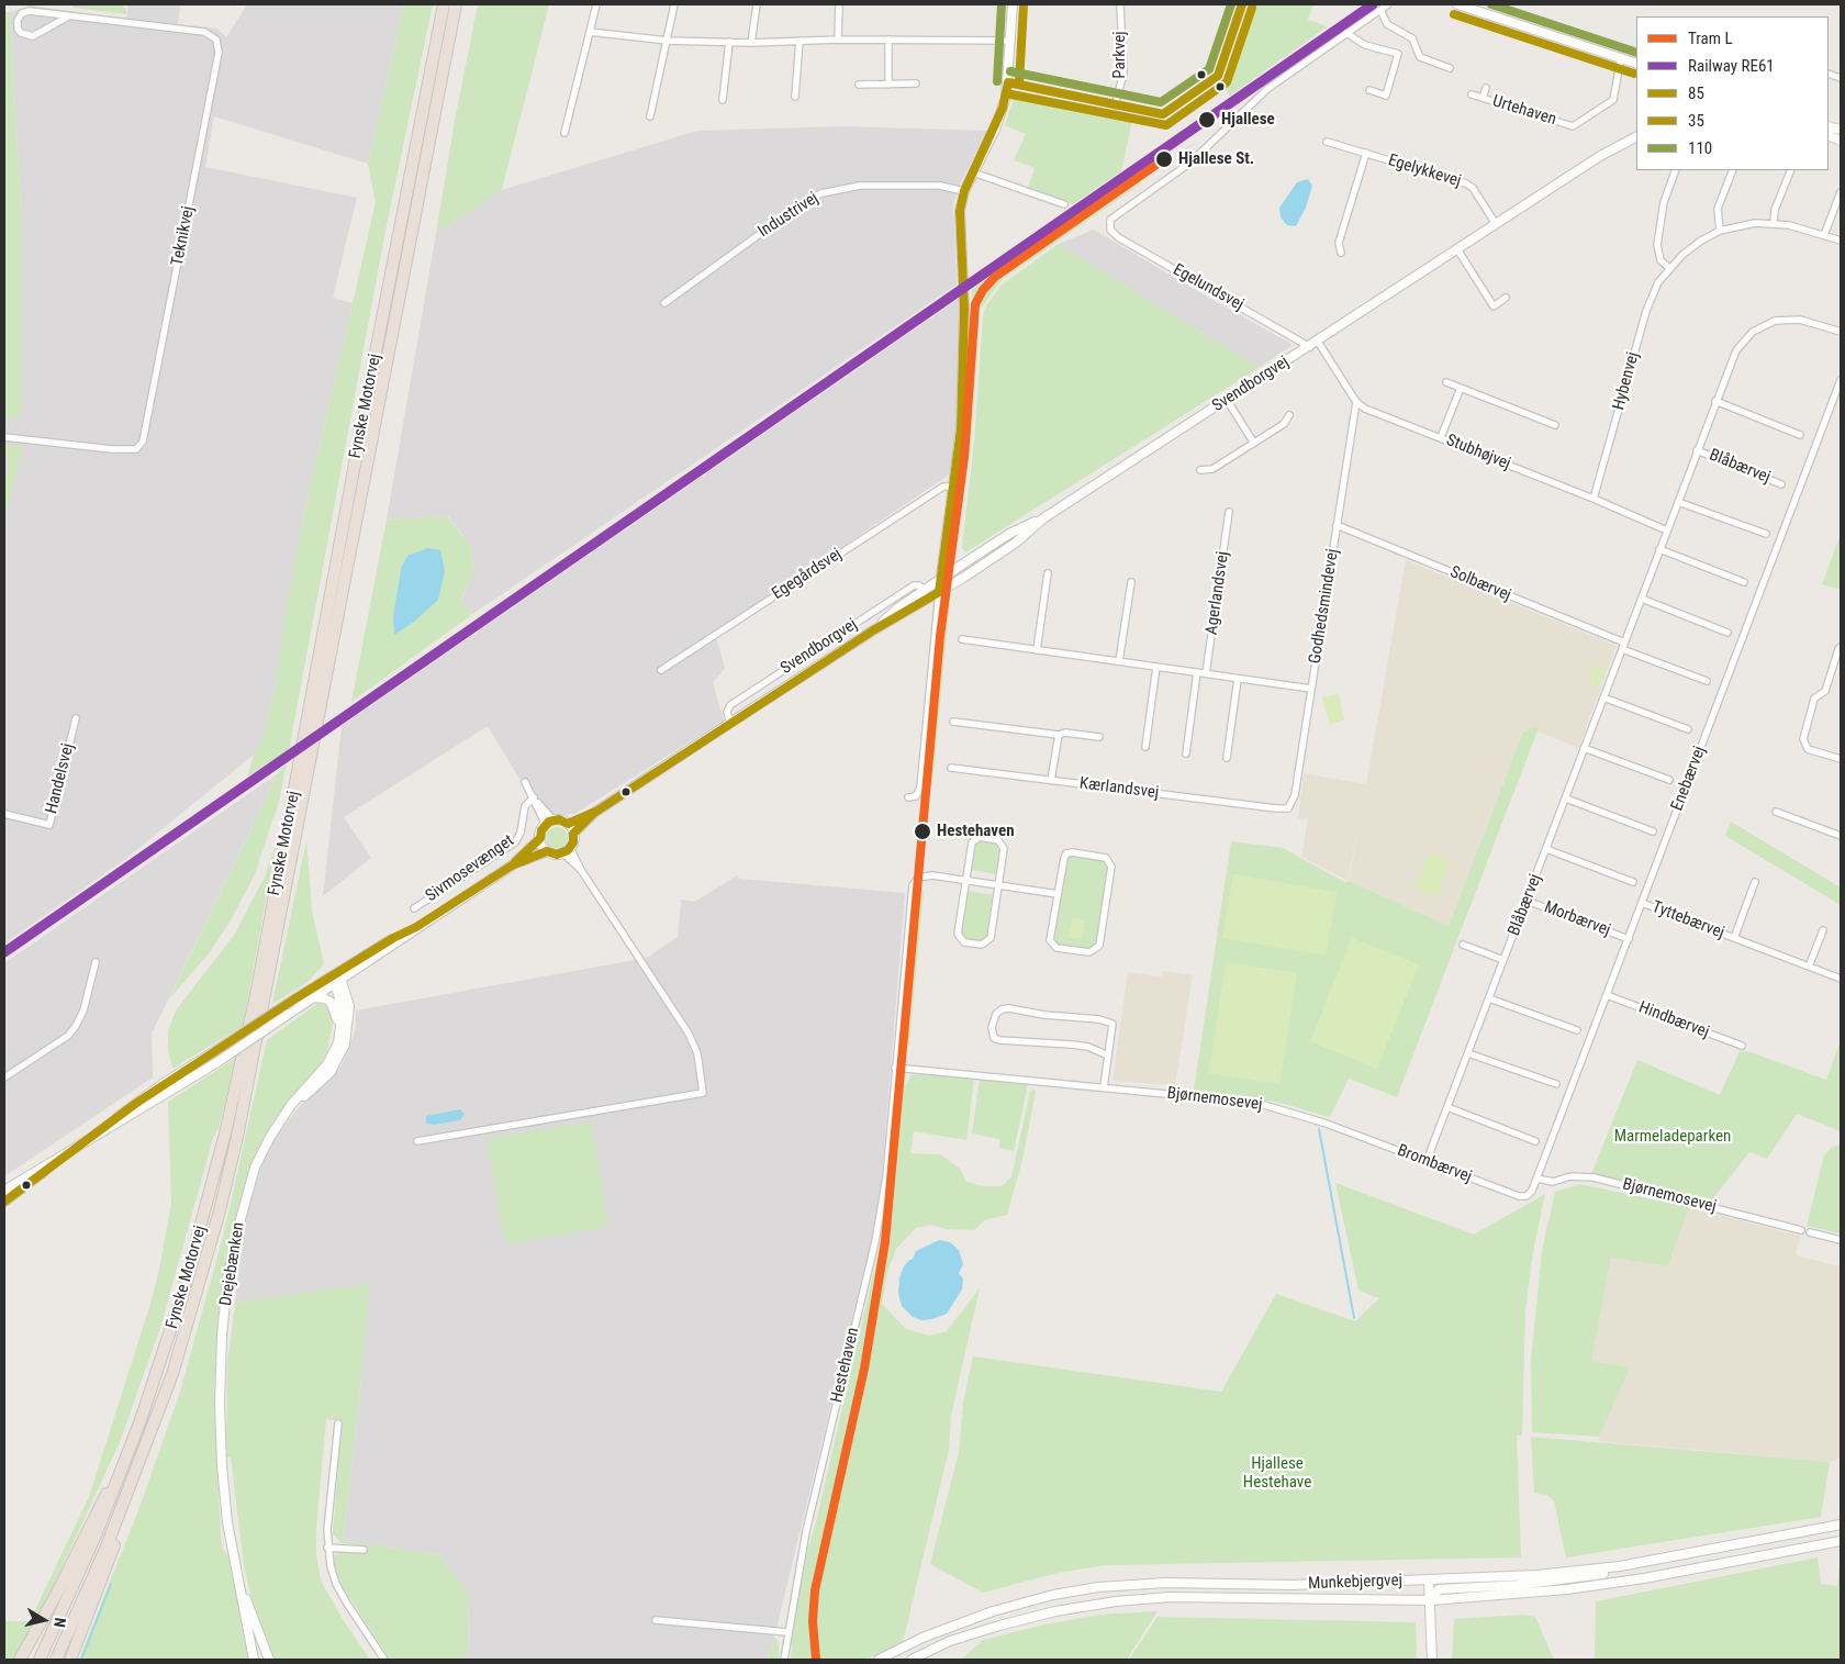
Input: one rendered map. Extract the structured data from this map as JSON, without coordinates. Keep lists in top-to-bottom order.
{
  "streets": {
    "highway": ["Fynske Motorvej"],
    "street": [
      "Parkvej",
      "Urtehaven",
      "Egelykkevej",
      "Industrivej",
      "Teknikvej",
      "Egelundsvej",
      "Hybenvej",
      "Svendborgvej",
      "Stubhøjvej",
      "Blåbærvej",
      "Egegårdsvej",
      "Solbærvej",
      "Agerlandsvej",
      "Godhedsmindevej",
      "Handelsvej",
      "Enebærvej",
      "Kærlandsvej",
      "Sivmosevænget",
      "Morbærvej",
      "Tyttebærvej",
      "Hindbærvej",
      "Bjørnemosevej",
      "Brombærvej",
      "Drejebænken",
      "Hestehaven",
      "Munkebjergvej"
    ]
  },
  "crossings": [
    ["Egelykkevej", "Svendborgvej"],
    ["Egelundsvej", "Svendborgvej"],
    ["Hybenvej", "Stubhøjvej"],
    ["Stubhøjvej", "Blåbærvej"],
    ["Stubhøjvej", "Godhedsmindevej"],
    ["Blåbærvej", "Solbærvej"],
    ["Blåbærvej", "Morbærvej"],
    ["Blåbærvej", "Brombærvej"],
    ["Solbærvej", "Godhedsmindevej"],
    ["Godhedsmindevej", "Kærlandsvej"],
    ["Enebærvej", "Morbærvej"],
    ["Enebærvej", "Tyttebærvej"],
    ["Enebærvej", "Hindbærvej"],
    ["Enebærvej", "Bjørnemosevej"],
    ["Enebærvej", "Brombærvej"],
    ["Bjørnemosevej", "Brombærvej"],
    ["Bjørnemosevej", "Hestehaven"]
  ],
  "parks": ["Marmeladeparken", "Hjallese Hestehave"],
  "places": ["Hjallese", "Hjallese St.", "Hestehaven"],
  "lines": [
    "rail line RE61",
    "transit line 85",
    "transit line 110",
    "transit line 35",
    "tram line L"
  ],
  "legend": [
    "Tram L",
    "Railway RE61",
    "85",
    "35",
    "110"
  ],
  "north": "right"
}
